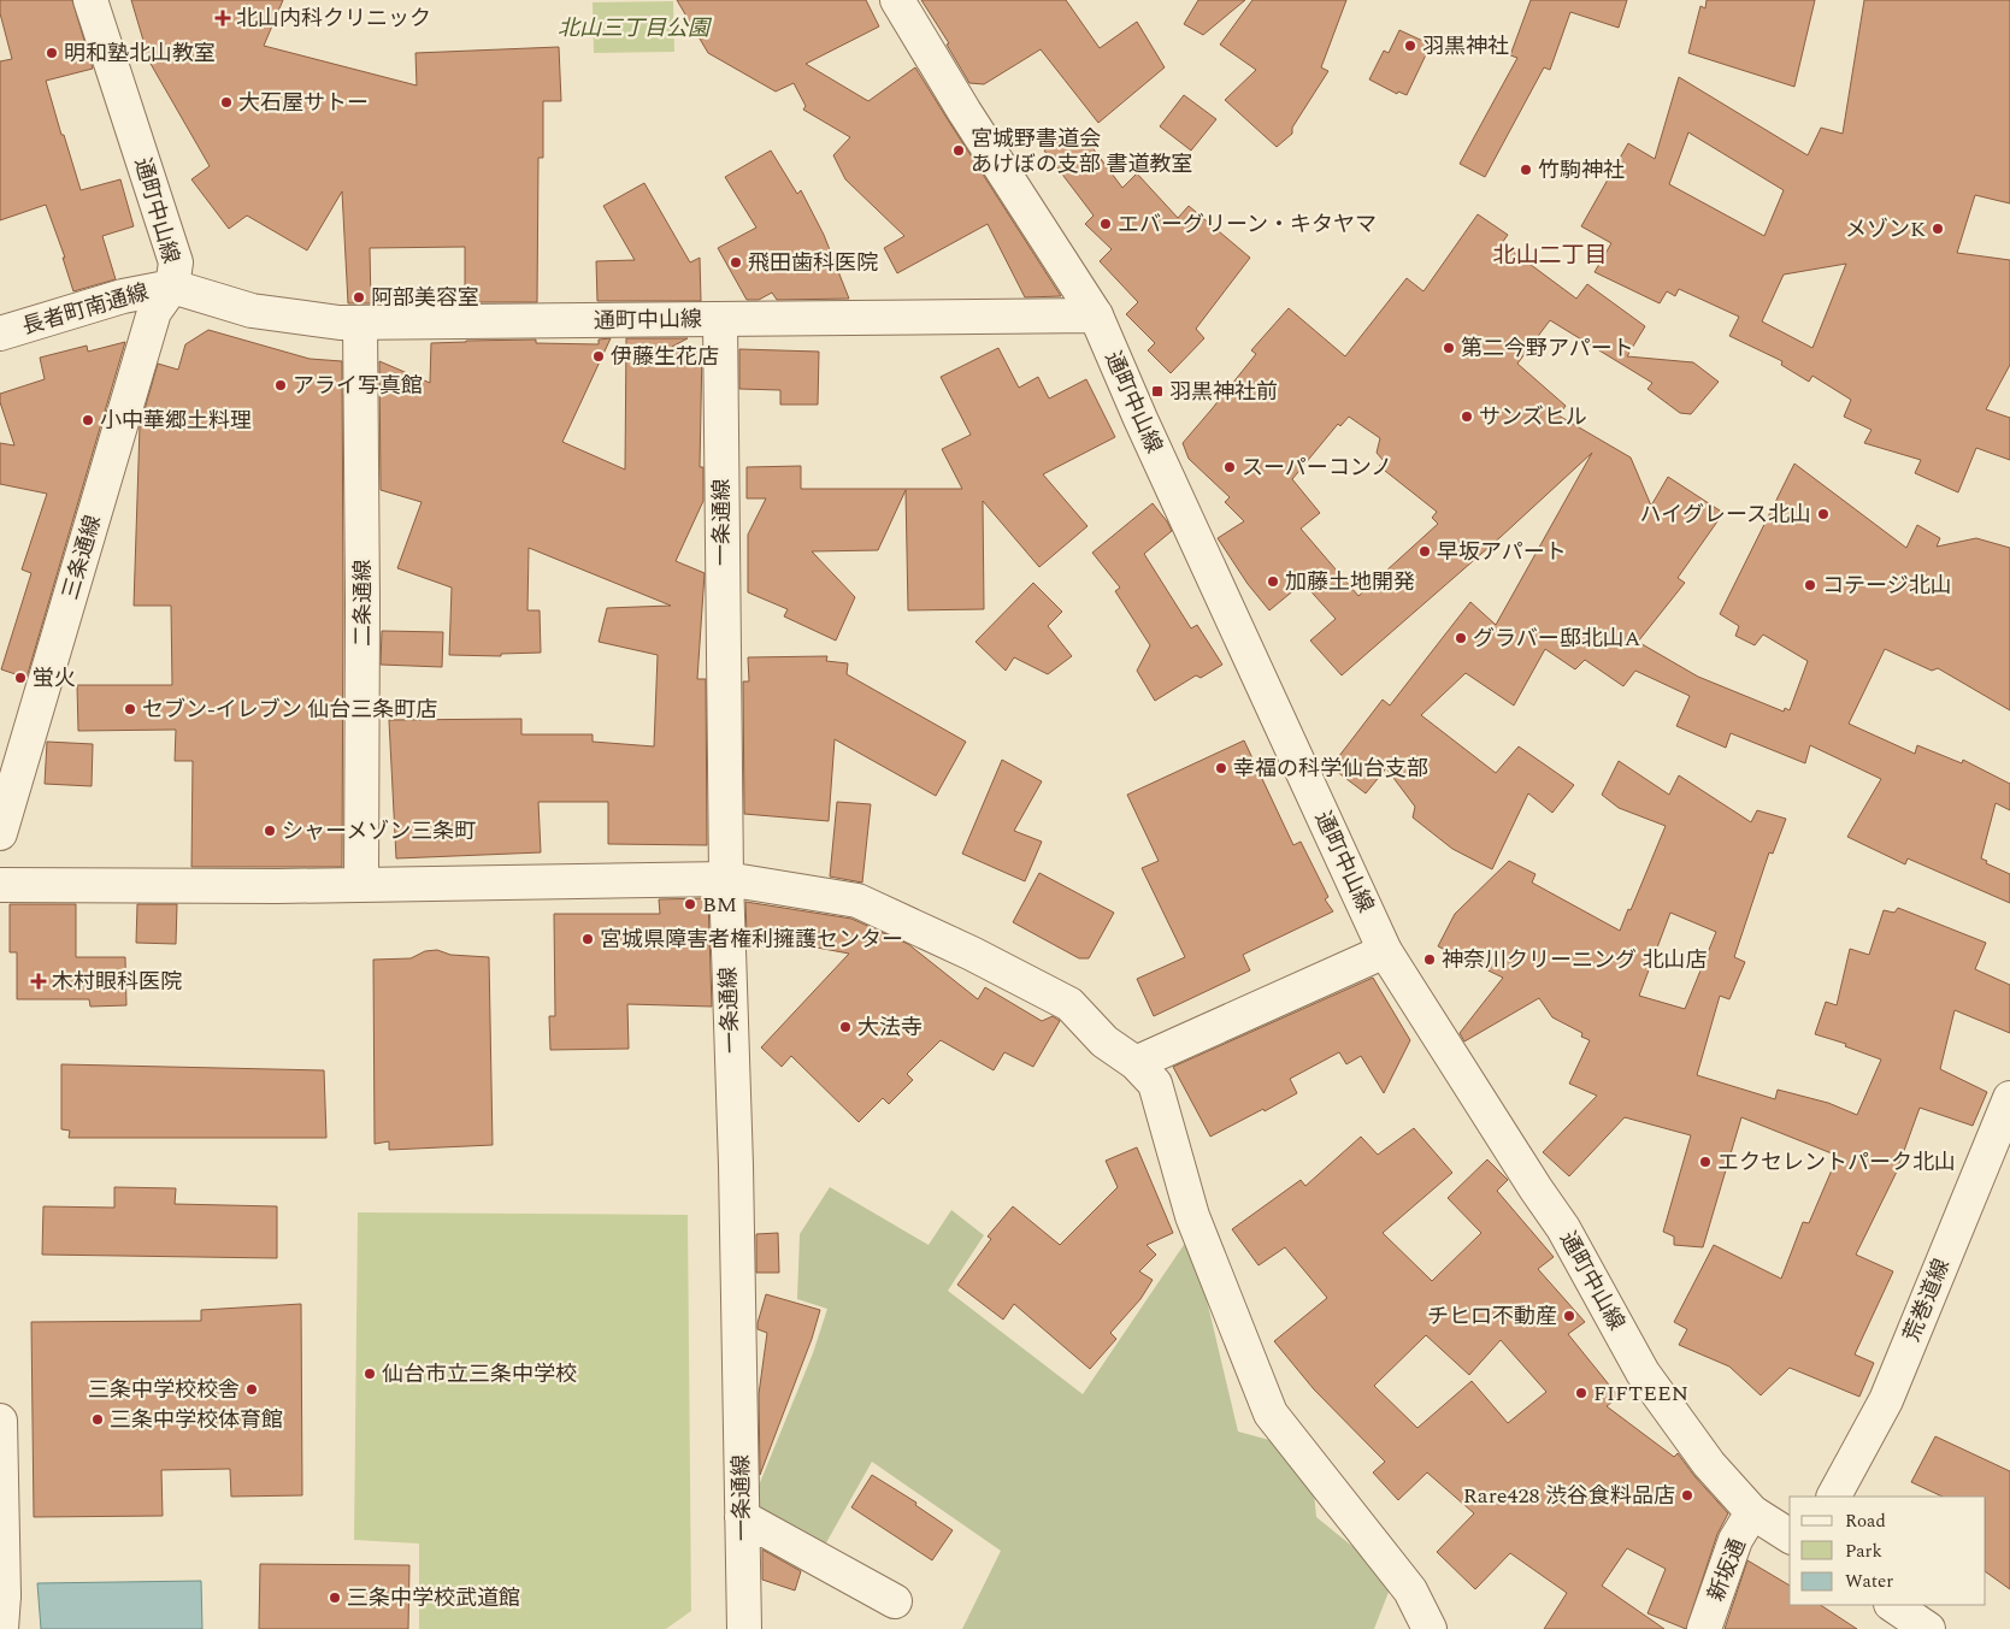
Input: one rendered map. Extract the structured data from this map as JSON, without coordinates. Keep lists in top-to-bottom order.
{
  "streets": {
    "street": [
      "通町中山線",
      "長者町南通線",
      "一条通線",
      "三条通線",
      "二条通線",
      "荒巻道線",
      "新坂通"
    ]
  },
  "crossings": [
    ["通町中山線", "長者町南通線"],
    ["通町中山線", "一条通線"],
    ["通町中山線", "三条通線"],
    ["通町中山線", "二条通線"],
    ["通町中山線", "新坂通"],
    ["長者町南通線", "三条通線"]
  ],
  "districts": ["北山二丁目"],
  "parks": ["北山三丁目公園"],
  "places": {
    "health": ["北山内科クリニック", "木村眼科医院"],
    "other": [
      "羽黒神社",
      "明和塾北山教室",
      "大石屋サトー",
      "宮城野書道会 あけぼの支部 書道教室",
      "竹駒神社",
      "エバーグリーン・キタヤマ",
      "メゾンK",
      "飛田歯科医院",
      "阿部美容室",
      "第二今野アパート",
      "伊藤生花店",
      "アライ写真館",
      "サンズヒル",
      "小中華郷土料理",
      "スーパーコンノ",
      "ハイグレース北山",
      "早坂アパート",
      "加藤土地開発",
      "コテージ北山",
      "グラバー邸北山A",
      "蛍火",
      "セブン-イレブン 仙台三条町店",
      "幸福の科学仙台支部",
      "シャーメゾン三条町",
      "BM",
      "宮城県障害者権利擁護センター",
      "神奈川クリーニング 北山店",
      "大法寺",
      "エクセレントパーク北山",
      "チヒロ不動産",
      "仙台市立三条中学校",
      "三条中学校校舎",
      "FIFTEEN",
      "三条中学校体育館",
      "Rare428 渋谷食料品店",
      "三条中学校武道館"
    ],
    "transit": ["羽黒神社前"]
  },
  "legend": ["Road", "Park", "Water"]
}
